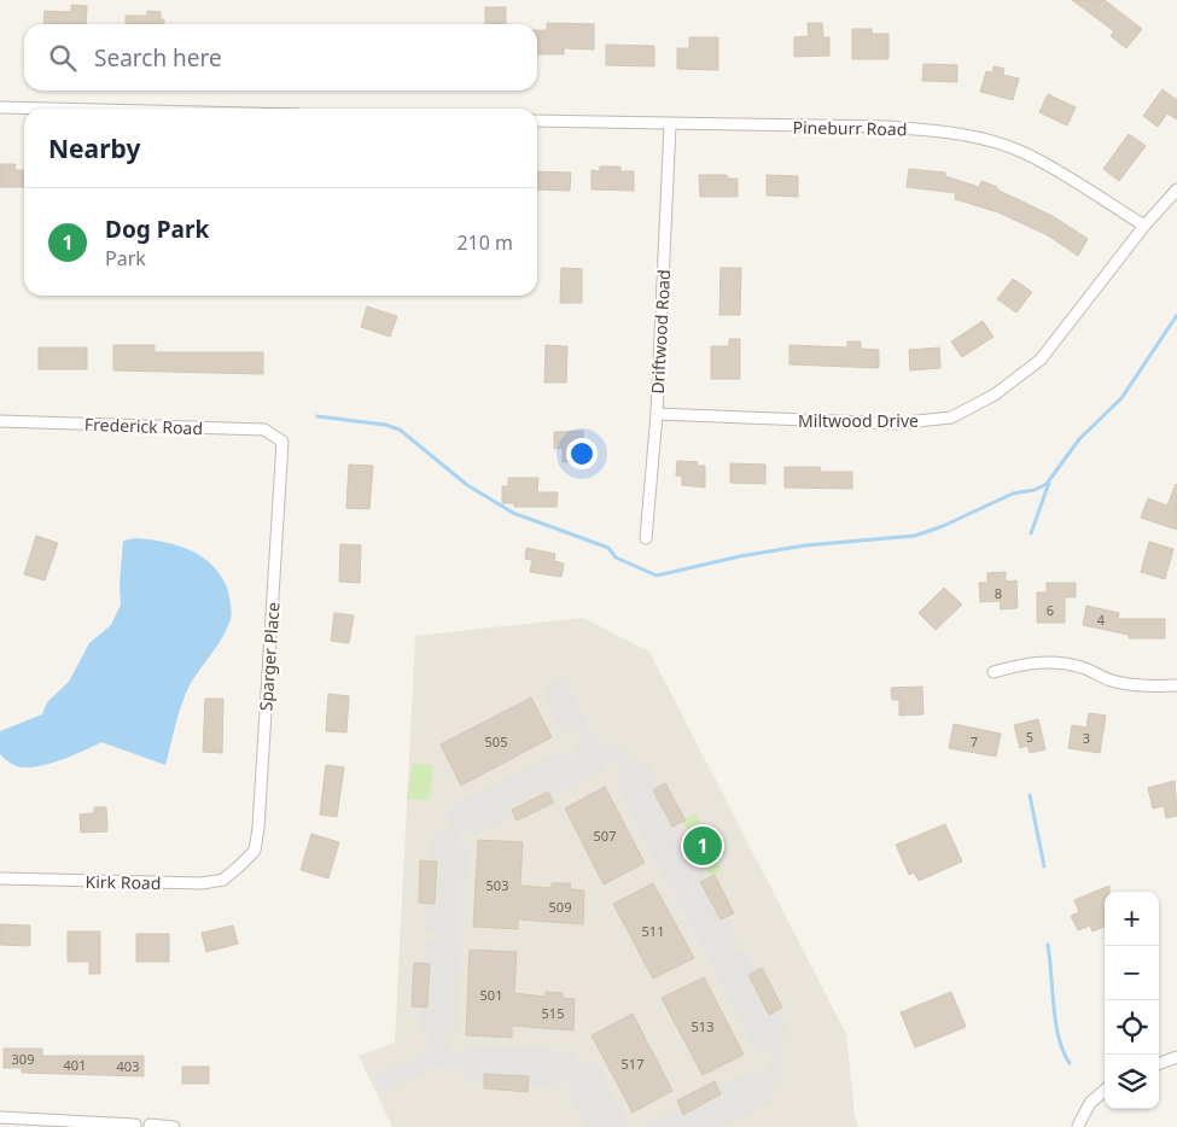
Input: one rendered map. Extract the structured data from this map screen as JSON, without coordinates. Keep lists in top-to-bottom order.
{
  "streets": {
    "street": [
      "Pineburr Road",
      "Driftwood Road",
      "Miltwood Drive",
      "Frederick Road",
      "Sparger Place",
      "Kirk Road"
    ]
  },
  "crossings": [
    ["Pineburr Road", "Driftwood Road"],
    ["Pineburr Road", "Miltwood Drive"],
    ["Driftwood Road", "Miltwood Drive"],
    ["Frederick Road", "Sparger Place"],
    ["Sparger Place", "Kirk Road"]
  ],
  "house_numbers": [
    "8",
    "6",
    "4",
    "5",
    "3",
    "505",
    "7",
    "507",
    "503",
    "509",
    "511",
    "501",
    "515",
    "513",
    "309",
    "517",
    "401",
    "403"
  ],
  "page": {
    "search": "Search here",
    "heading": "Nearby",
    "list": [
      {
        "mark": "1",
        "name": "Dog Park",
        "note": "Park",
        "value": "210 m"
      }
    ],
    "pins": "1",
    "map_buttons": ["+", "−"]
  }
}
